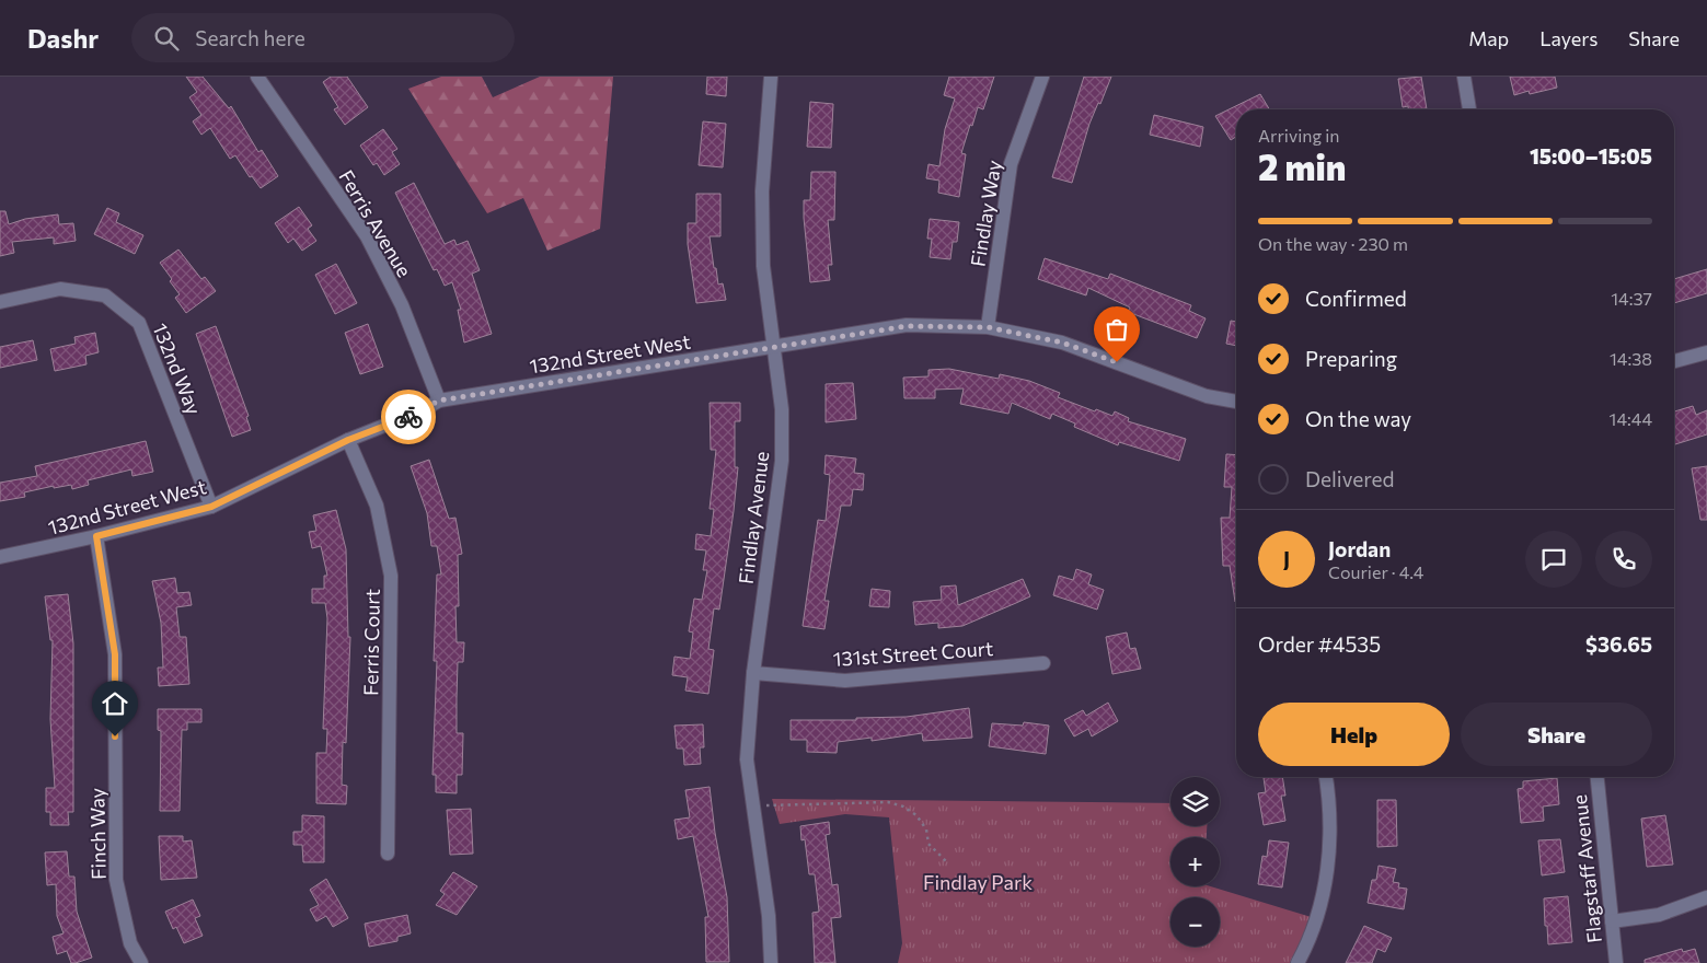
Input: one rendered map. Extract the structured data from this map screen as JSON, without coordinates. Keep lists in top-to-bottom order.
{
  "streets": {
    "street": [
      "Findlay Way",
      "Ferris Avenue",
      "132nd Street West",
      "132nd Way",
      "Findlay Avenue",
      "Ferris Court",
      "131st Street Court",
      "Finch Way",
      "Flagstaff Avenue"
    ]
  },
  "crossings": [
    ["Findlay Way", "132nd Street West"],
    ["Ferris Avenue", "132nd Street West"],
    ["132nd Street West", "132nd Way"],
    ["132nd Street West", "Findlay Avenue"],
    ["132nd Street West", "Ferris Court"],
    ["132nd Street West", "Finch Way"],
    ["Findlay Avenue", "131st Street Court"]
  ],
  "parks": ["Findlay Park"],
  "page": {
    "header": "Dashr",
    "search": "Search here",
    "nav": ["Map", "Layers", "Share"],
    "heading": ["2 min", "Arriving in", "15:00–15:05"],
    "panel": [
      "Jordan",
      "Courier · 4.4",
      "Order #4535",
      "$36.65"
    ],
    "bar": "On the way · 230 m",
    "list": [
      ["Confirmed", "14:37"],
      ["Preparing", "14:38"],
      ["On the way", "14:44"],
      "Delivered"
    ],
    "round": "J",
    "buttons": ["Help", "Share"],
    "map_buttons": ["+", "−"]
  }
}
